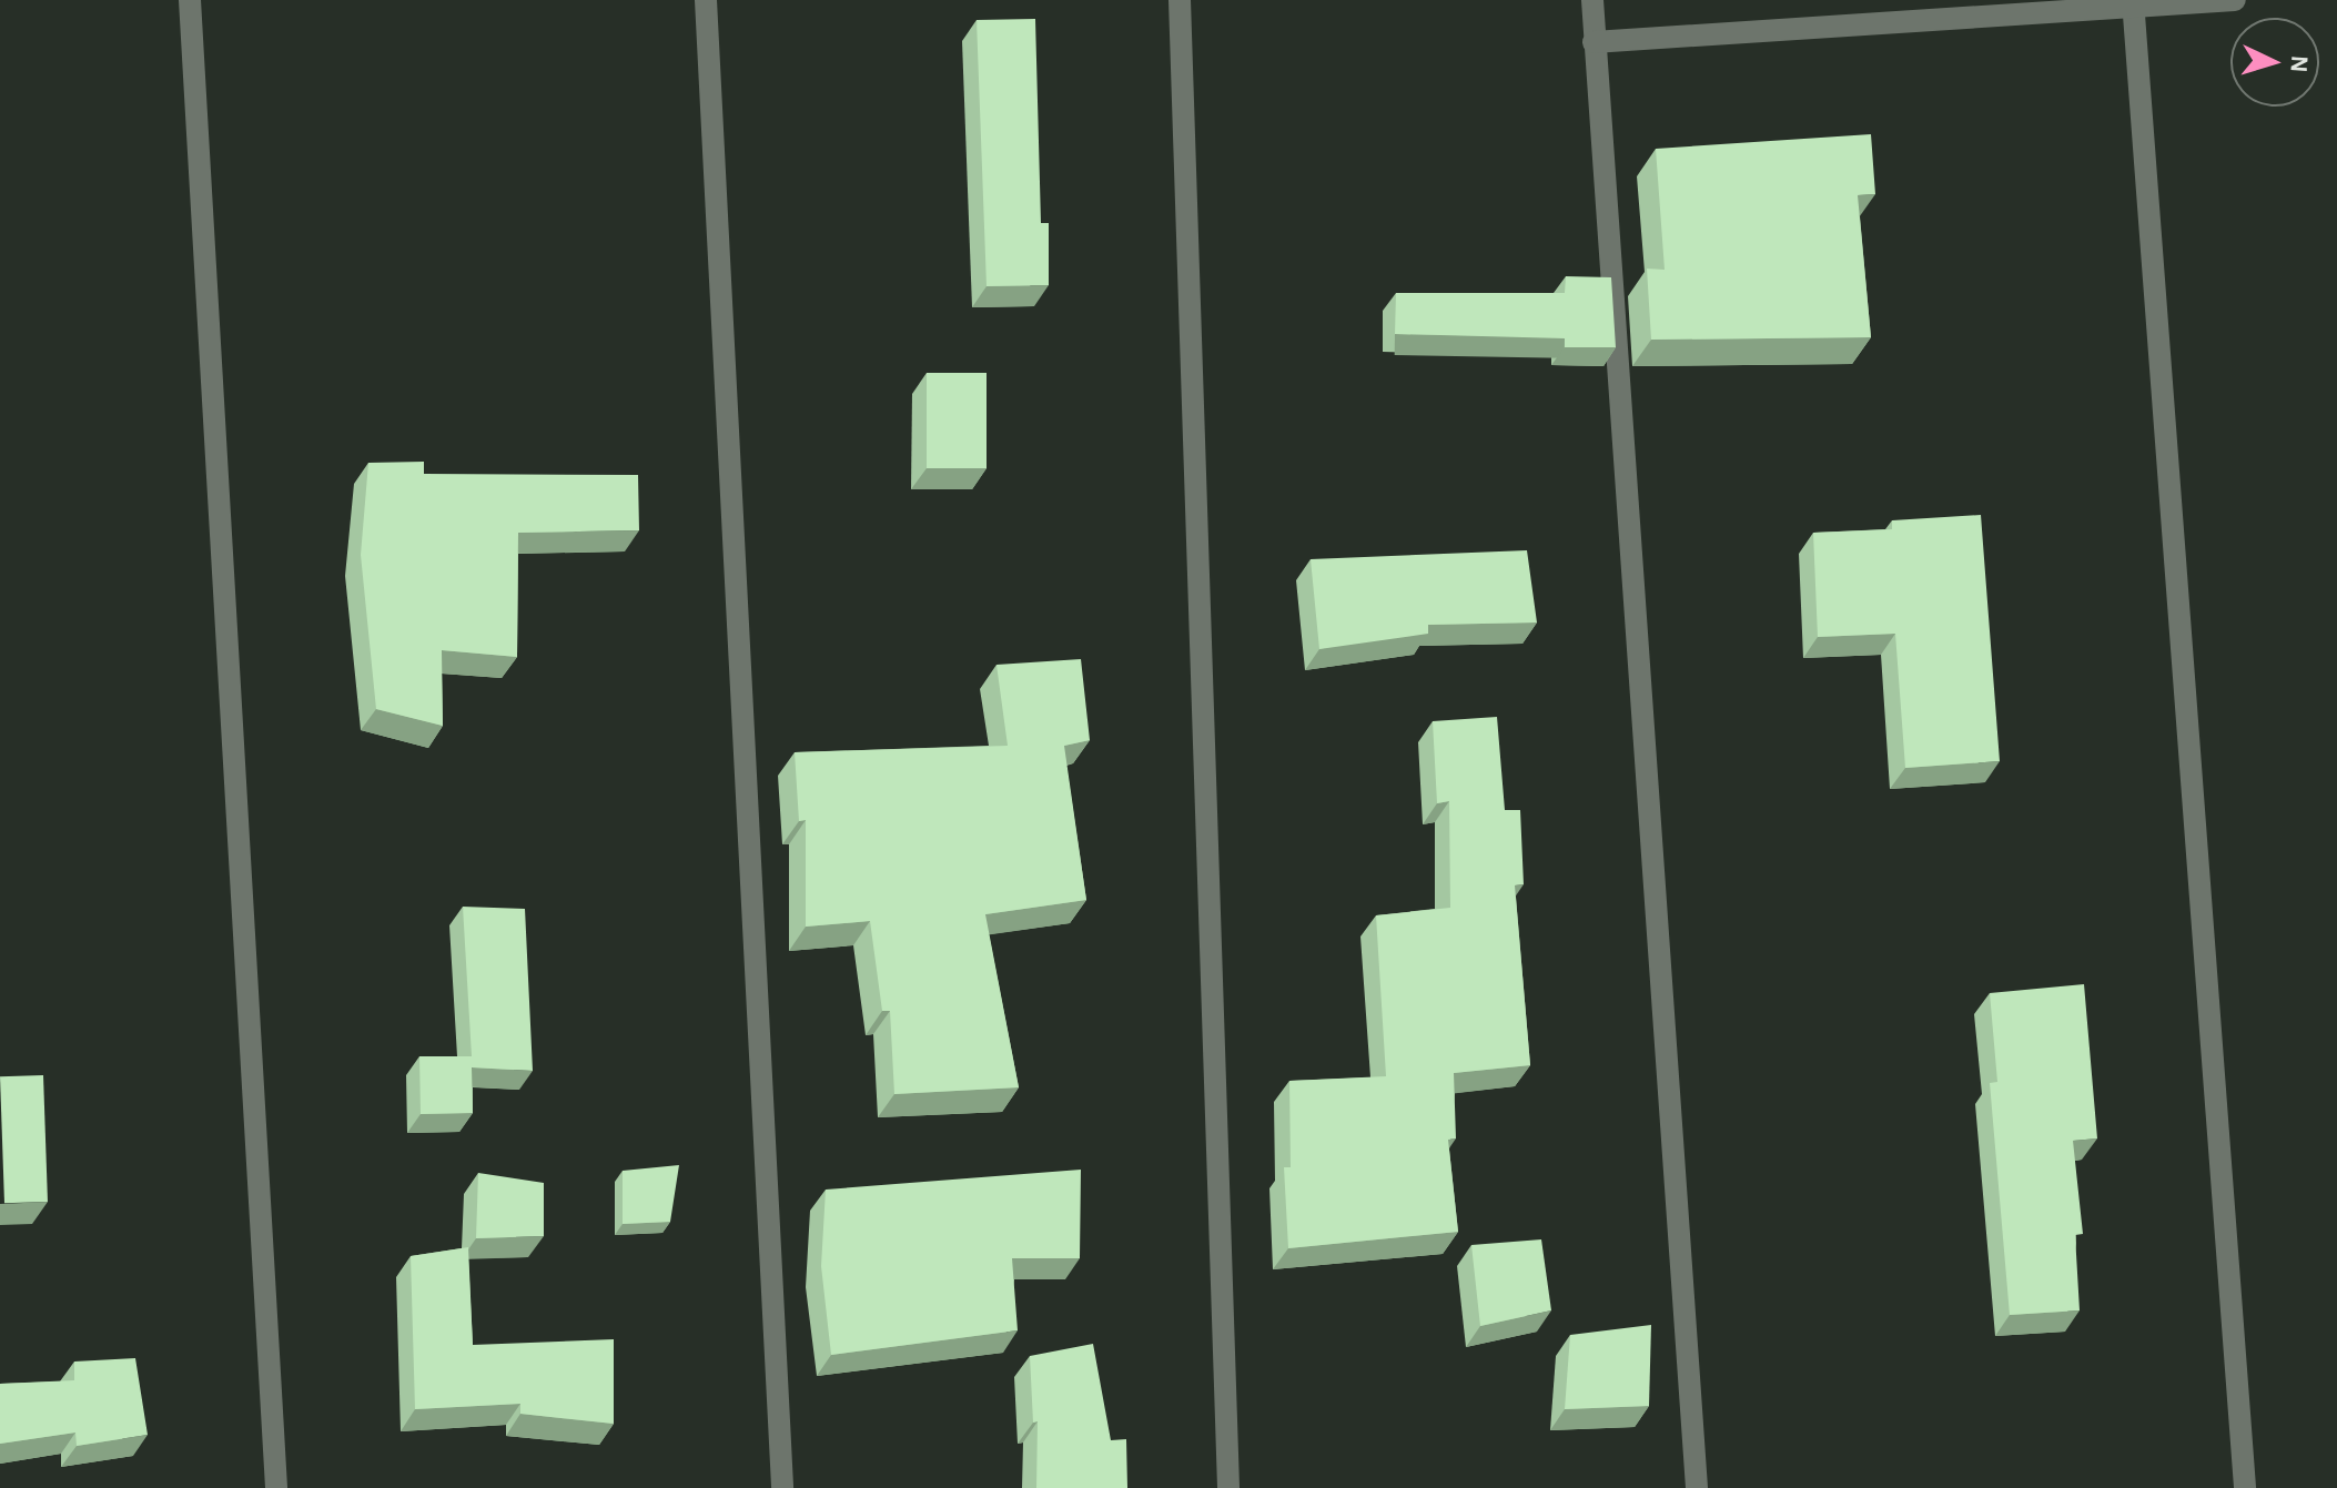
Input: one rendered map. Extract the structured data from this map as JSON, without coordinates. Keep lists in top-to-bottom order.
{
  "north": "right"
}
